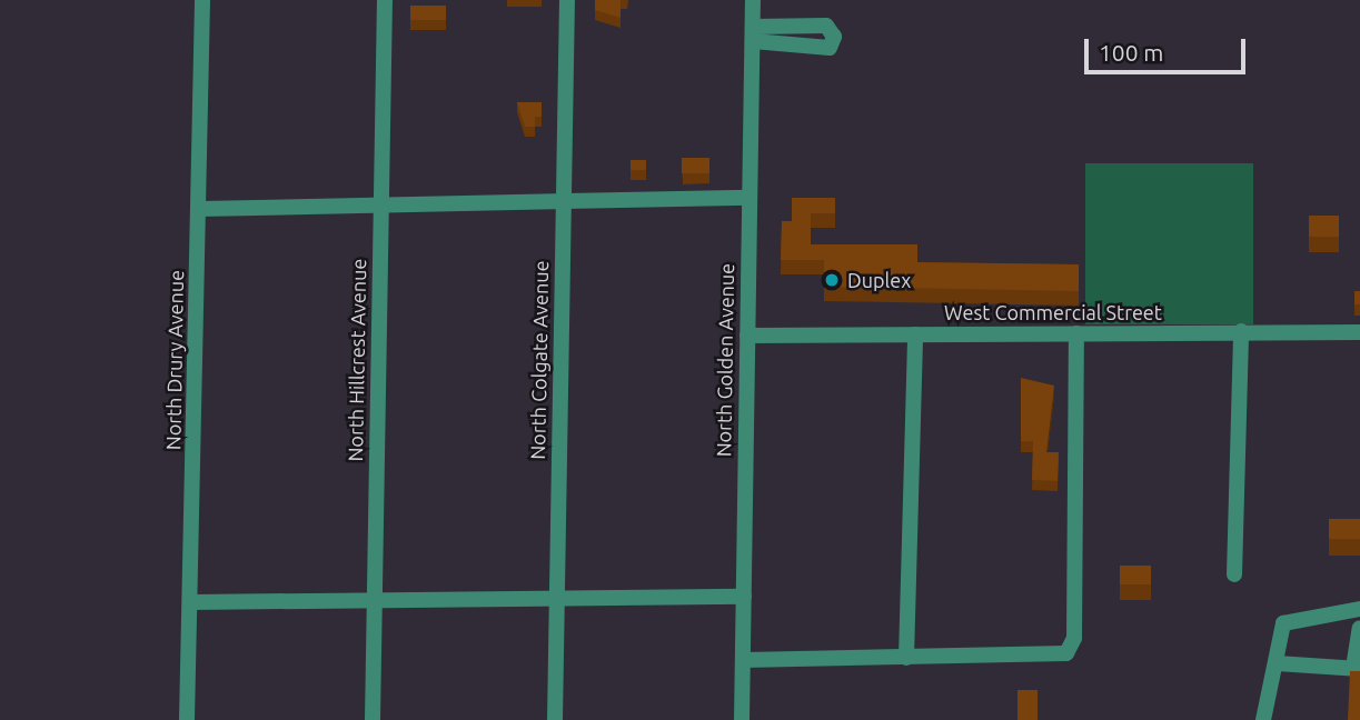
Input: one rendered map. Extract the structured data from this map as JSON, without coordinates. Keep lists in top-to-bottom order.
{
  "streets": {
    "street": [
      "West Commercial Street",
      "North Drury Avenue",
      "North Hillcrest Avenue",
      "North Colgate Avenue",
      "North Golden Avenue"
    ]
  },
  "crossings": [
    ["West Commercial Street", "North Golden Avenue"]
  ],
  "places": ["Duplex"],
  "scale_bar": "100 m"
}
